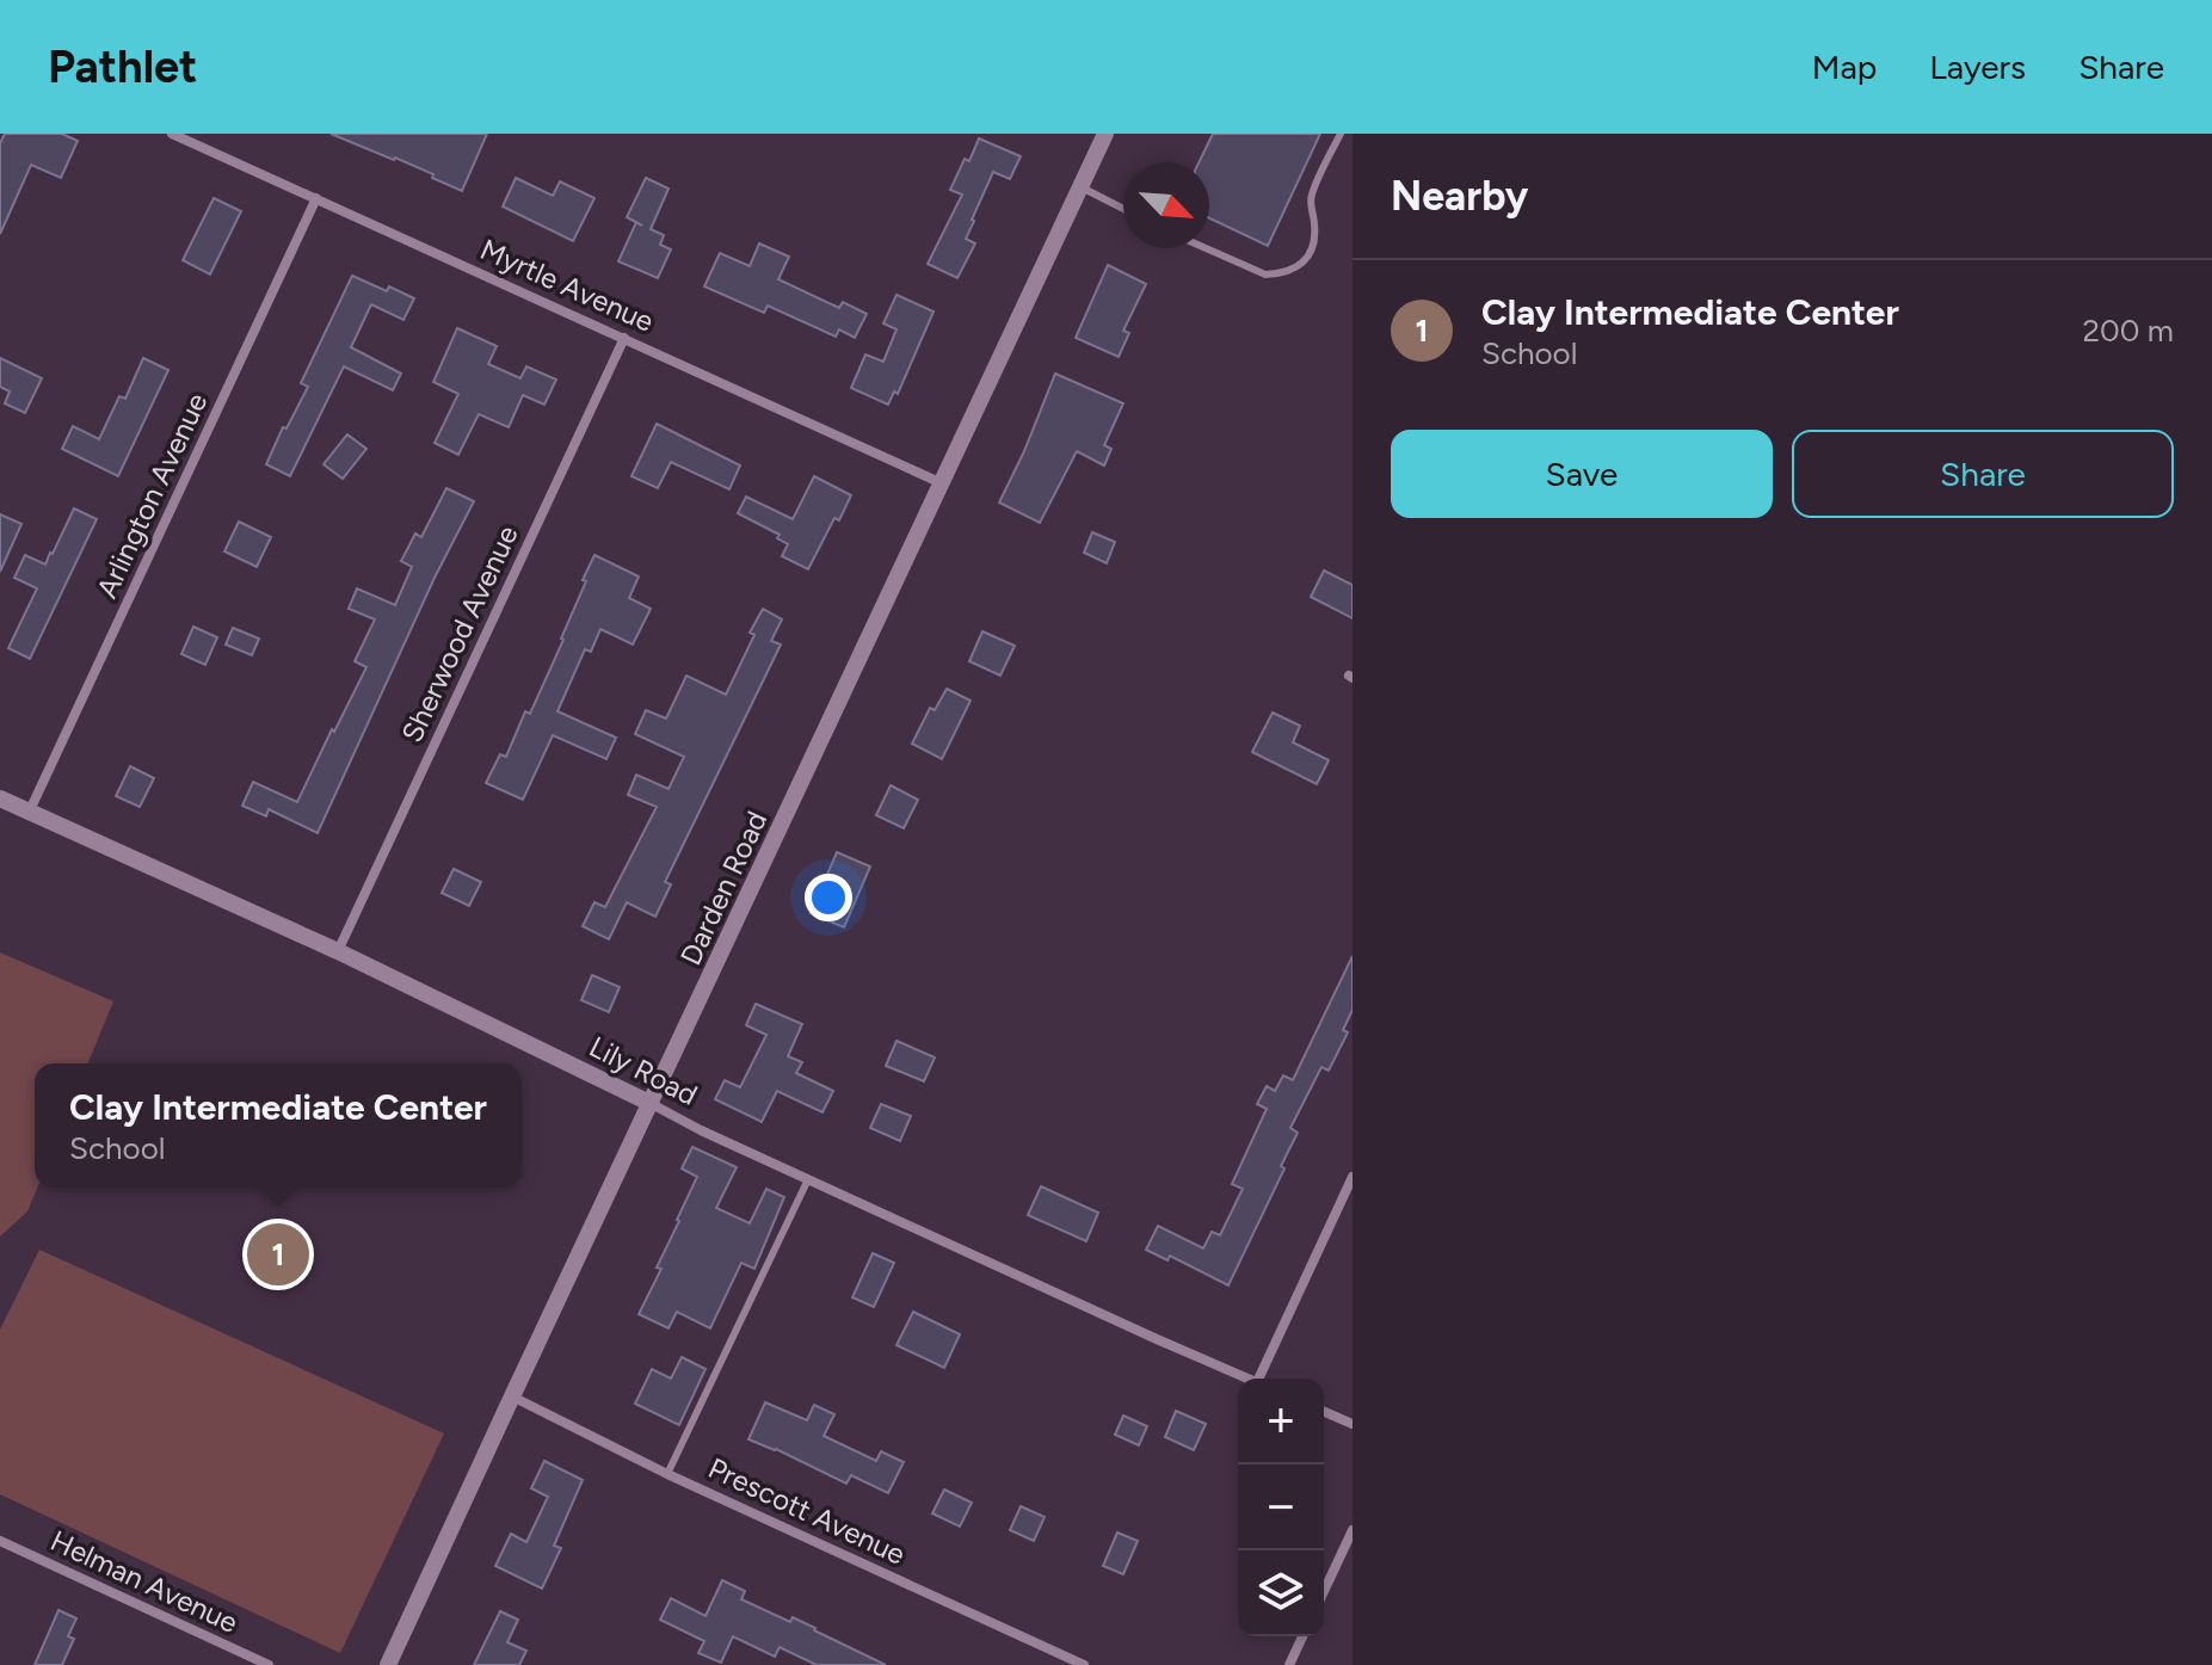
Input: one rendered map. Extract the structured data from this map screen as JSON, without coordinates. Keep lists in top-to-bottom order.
{
  "streets": {
    "street": [
      "Myrtle Avenue",
      "Arlington Avenue",
      "Sherwood Avenue",
      "Darden Road",
      "Lily Road",
      "Prescott Avenue",
      "Helman Avenue"
    ]
  },
  "crossings": [
    ["Myrtle Avenue", "Arlington Avenue"],
    ["Myrtle Avenue", "Sherwood Avenue"],
    ["Myrtle Avenue", "Darden Road"],
    ["Arlington Avenue", "Lily Road"],
    ["Sherwood Avenue", "Lily Road"],
    ["Darden Road", "Lily Road"],
    ["Darden Road", "Prescott Avenue"]
  ],
  "north": "bottom right",
  "page": {
    "header": "Pathlet",
    "nav": ["Map", "Layers", "Share"],
    "heading": "Nearby",
    "list": [
      {
        "mark": "1",
        "name": "Clay Intermediate Center",
        "note": "School",
        "value": "200 m"
      }
    ],
    "buttons": ["Save", "Share"],
    "popup": ["Clay Intermediate Center", "School"],
    "pins": "1",
    "map_buttons": ["+", "−"]
  }
}
